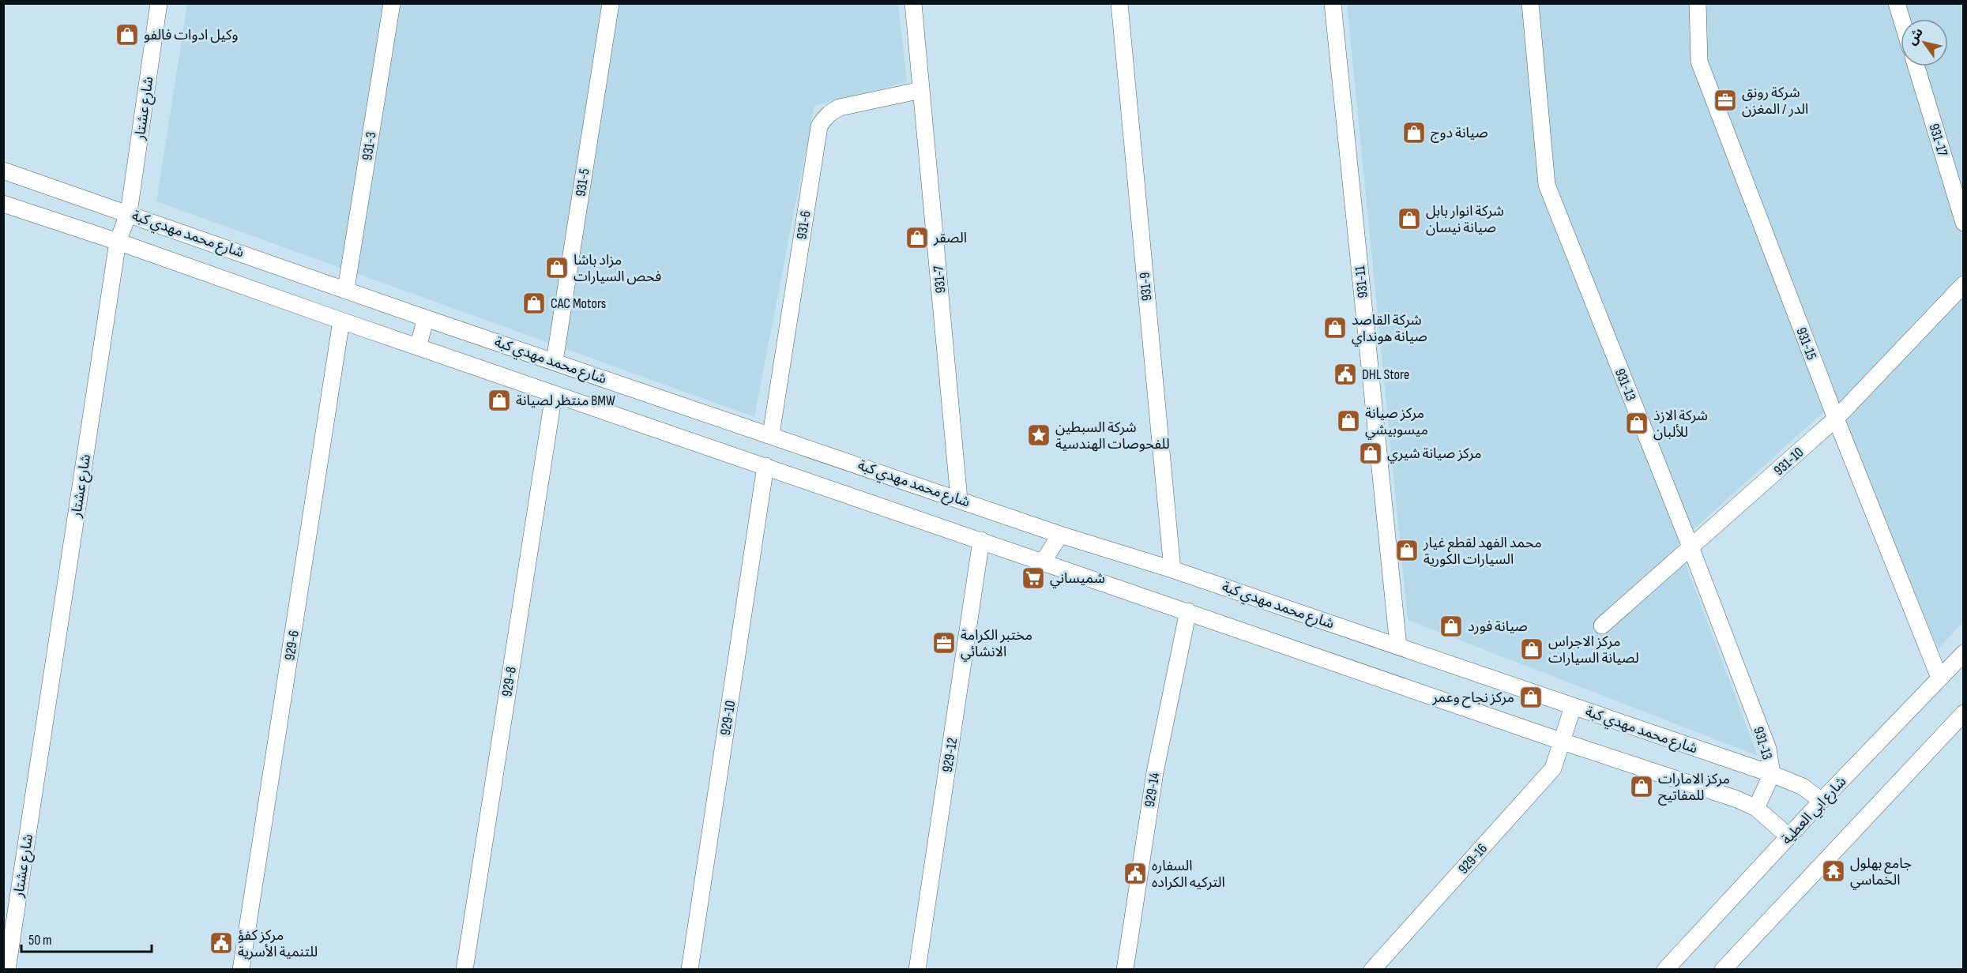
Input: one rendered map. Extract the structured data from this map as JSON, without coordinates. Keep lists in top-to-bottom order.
{
  "streets": {
    "street": [
      "شارع عشتار",
      "931-17",
      "931-3",
      "931-5",
      "931-6",
      "شارع محمد مهدي كبة",
      "931-7",
      "931-11",
      "931-9",
      "931-15",
      "931-13",
      "931-10",
      "929-6",
      "929-8",
      "929-10",
      "929-12",
      "929-14",
      "شارع ابي العطية",
      "929-16"
    ]
  },
  "crossings": [
    ["شارع عشتار", "شارع محمد مهدي كبة"],
    ["931-3", "شارع محمد مهدي كبة"],
    ["931-5", "شارع محمد مهدي كبة"],
    ["931-6", "شارع محمد مهدي كبة"],
    ["931-6", "931-7"],
    ["شارع محمد مهدي كبة", "931-7"],
    ["شارع محمد مهدي كبة", "931-11"],
    ["شارع محمد مهدي كبة", "931-9"],
    ["شارع محمد مهدي كبة", "931-13"],
    ["شارع محمد مهدي كبة", "شارع ابي العطية"],
    ["شارع محمد مهدي كبة", "929-16"],
    ["931-15", "931-10"],
    ["931-15", "شارع ابي العطية"],
    ["931-13", "931-10"]
  ],
  "places": {
    "shop": [
      "وكيل ادوات فالفو",
      "صيانة دوج",
      "شركة انوار بابل صيانة نيسان",
      "الصقر",
      "مزاد باشا فحص السيارات",
      "CAC Motors",
      "شركة القاصد صيانة هونداي",
      "منتظر لصيانة BMW",
      "مركز صيانة ميسوبيشي",
      "شركة الازذ للألبان",
      "مركز صيانة شيري",
      "محمد الفهد لقطع غيار السيارات الكورية",
      "صيانة فورد",
      "مركز الاجراس لصيانة السيارات",
      "مركز نجاح وعمر",
      "مركز الامارات للمفاتيح"
    ],
    "office": ["شركة رونق الدر / المغزن", "مختبر الكرامة الانشائي"],
    "public building": ["DHL Store", "السفاره التركيه الكراده", "مركز كفؤ للتنمية الأسرية"],
    "place": ["شركة السبطين للفحوصات الهندسية"],
    "supermarket": ["شميساني"],
    "temple": ["جامع بهلول الخماسي"]
  },
  "scale_bar": "50 m",
  "north": "top left"
}
